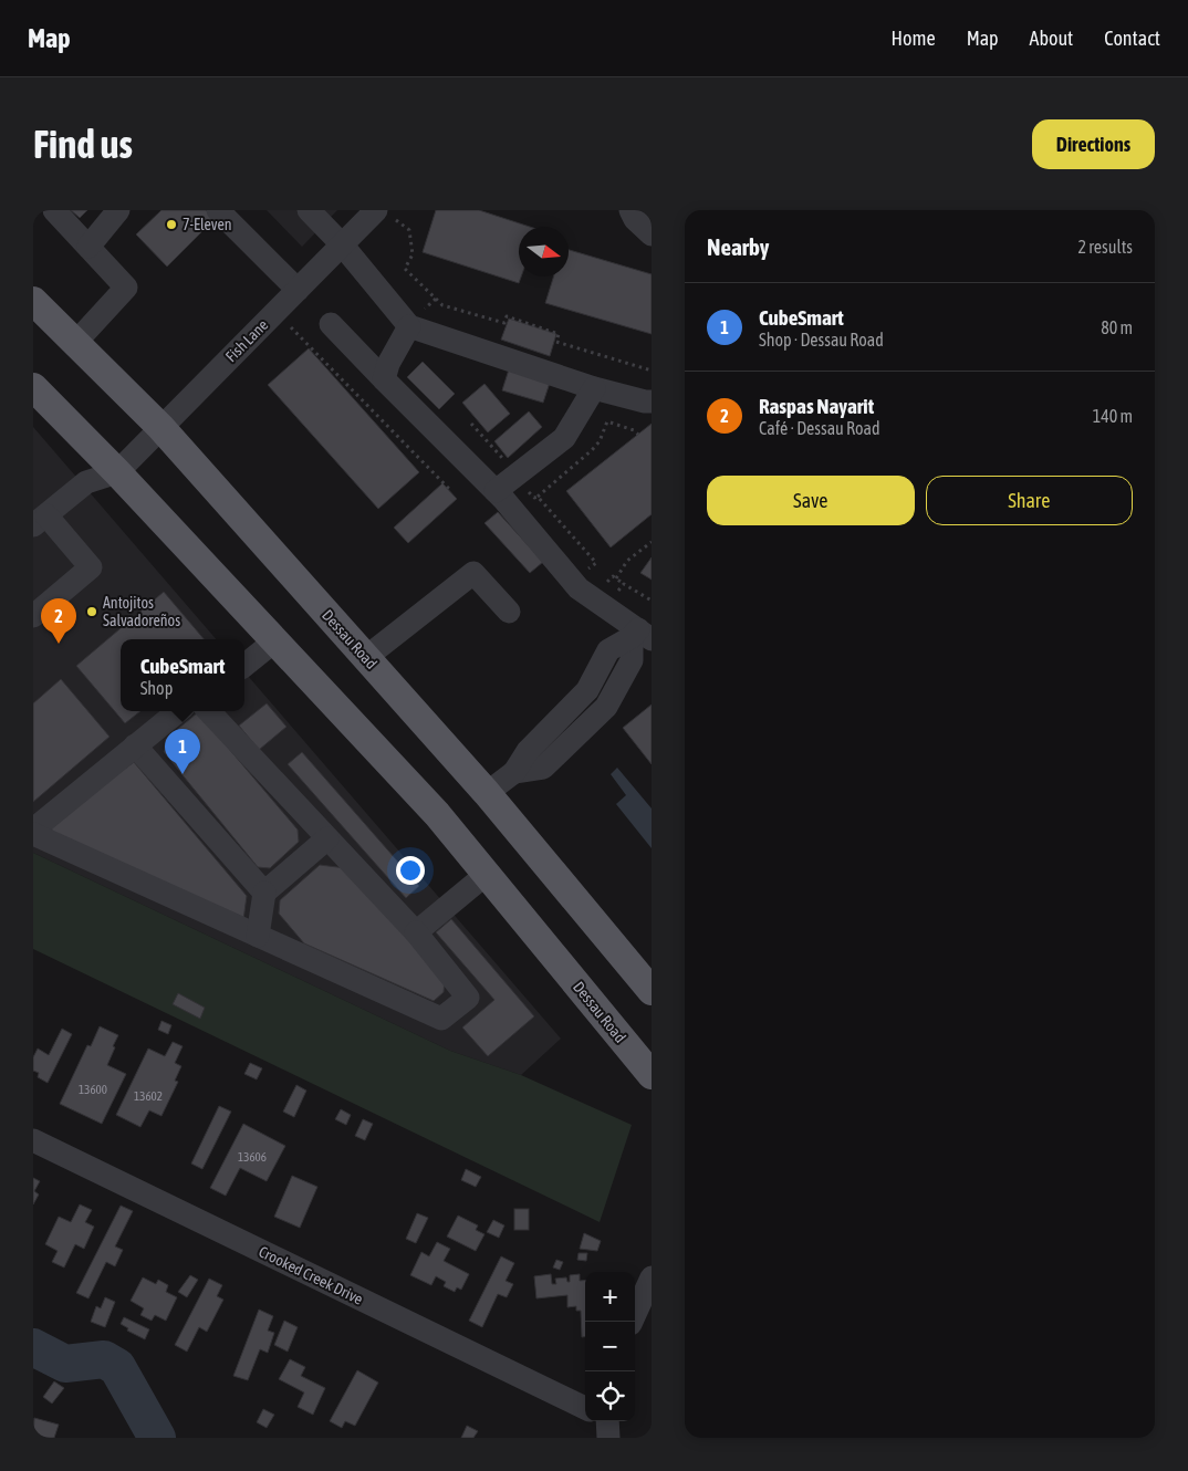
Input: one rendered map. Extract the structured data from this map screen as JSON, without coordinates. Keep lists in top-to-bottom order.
{
  "streets": {
    "main road": ["Dessau Road"],
    "street": ["Fish Lane", "Crooked Creek Drive"]
  },
  "crossings": [
    ["Fish Lane", "Dessau Road"]
  ],
  "places": ["7-Eleven", "Antojitos Salvadoreños"],
  "house_numbers": ["13600", "13602", "13606"],
  "north": "right",
  "page": {
    "header": "Map",
    "nav": [
      "Home",
      "Map",
      "About",
      "Contact"
    ],
    "buttons": [
      "Directions",
      ["Save", "Share"]
    ],
    "title": "Find us",
    "heading": ["Nearby", "2 results"],
    "list": [
      {
        "mark": "1",
        "name": "CubeSmart",
        "note": "Shop · Dessau Road",
        "value": "80 m"
      },
      {
        "mark": "2",
        "name": "Raspas Nayarit",
        "note": "Café · Dessau Road",
        "value": "140 m"
      }
    ],
    "pins": ["2", "1"],
    "popup": ["CubeSmart", "Shop"],
    "map_buttons": ["+", "−"]
  }
}
